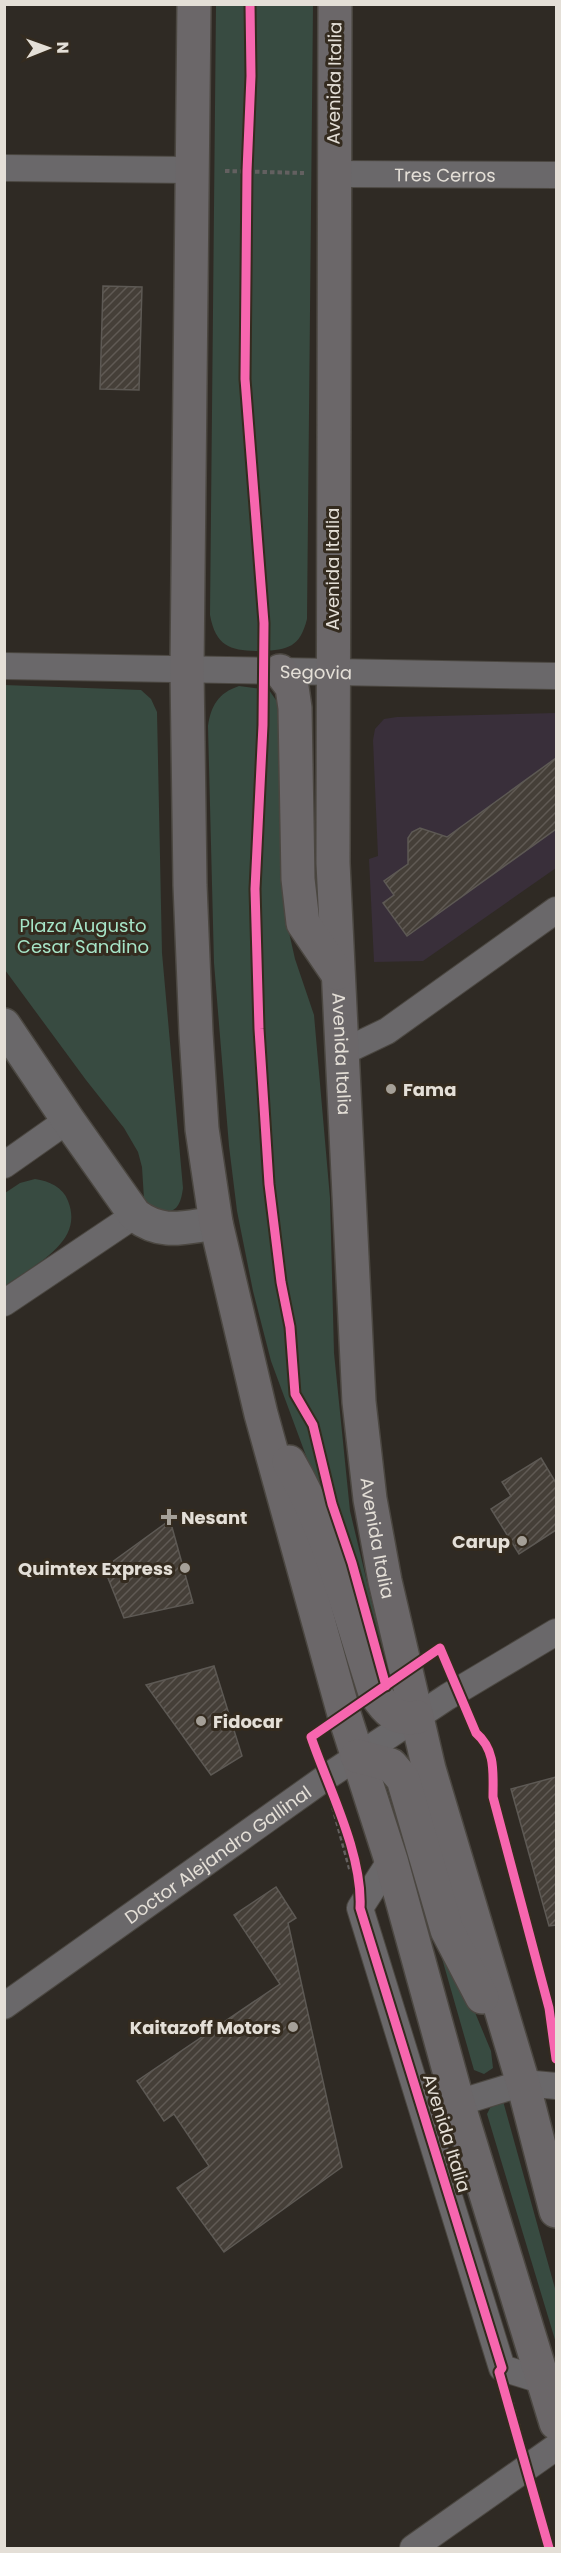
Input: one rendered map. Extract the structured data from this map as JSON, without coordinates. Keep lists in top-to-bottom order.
{
  "streets": {
    "main road": ["Avenida Italia"],
    "street": ["Tres Cerros", "Segovia", "Doctor Alejandro Gallinal"]
  },
  "crossings": [
    ["Avenida Italia", "Tres Cerros"],
    ["Avenida Italia", "Segovia"],
    ["Avenida Italia", "Doctor Alejandro Gallinal"]
  ],
  "parks": ["Plaza Augusto Cesar Sandino"],
  "places": {
    "other": [
      "Fama",
      "Carup",
      "Quimtex Express",
      "Fidocar",
      "Kaitazoff Motors"
    ],
    "health": ["Nesant"]
  },
  "north": "right"
}
